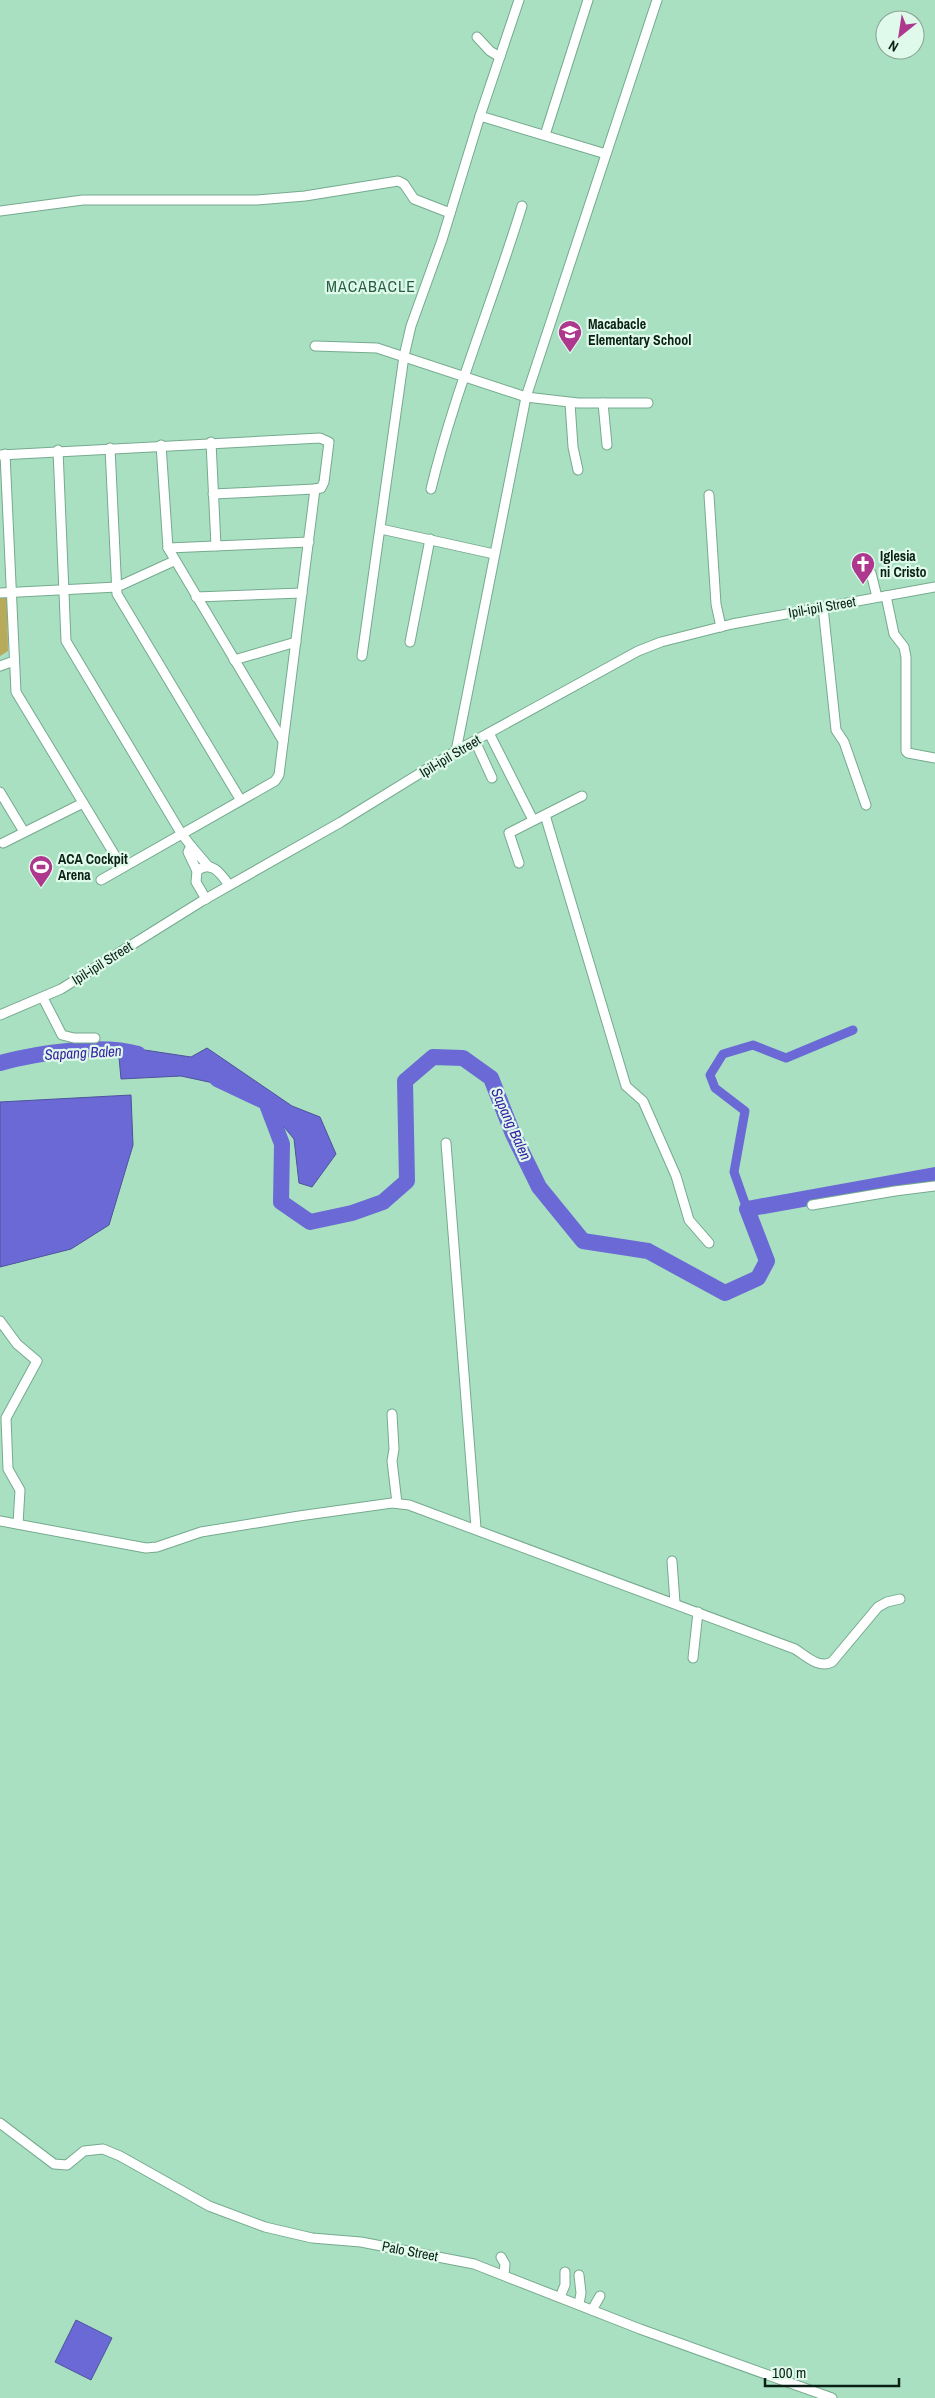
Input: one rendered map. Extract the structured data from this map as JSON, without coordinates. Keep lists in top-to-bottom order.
{
  "streets": {
    "street": ["Ipil-ipil Street", "Palo Street"]
  },
  "districts": ["MACABACLE"],
  "water": ["Sapang Balen"],
  "places": {
    "school or university": ["Macabacle Elementary School"],
    "church": ["Iglesia ni Cristo"],
    "sports": ["ACA Cockpit Arena"]
  },
  "scale_bar": "100 m",
  "north": "bottom left"
}
